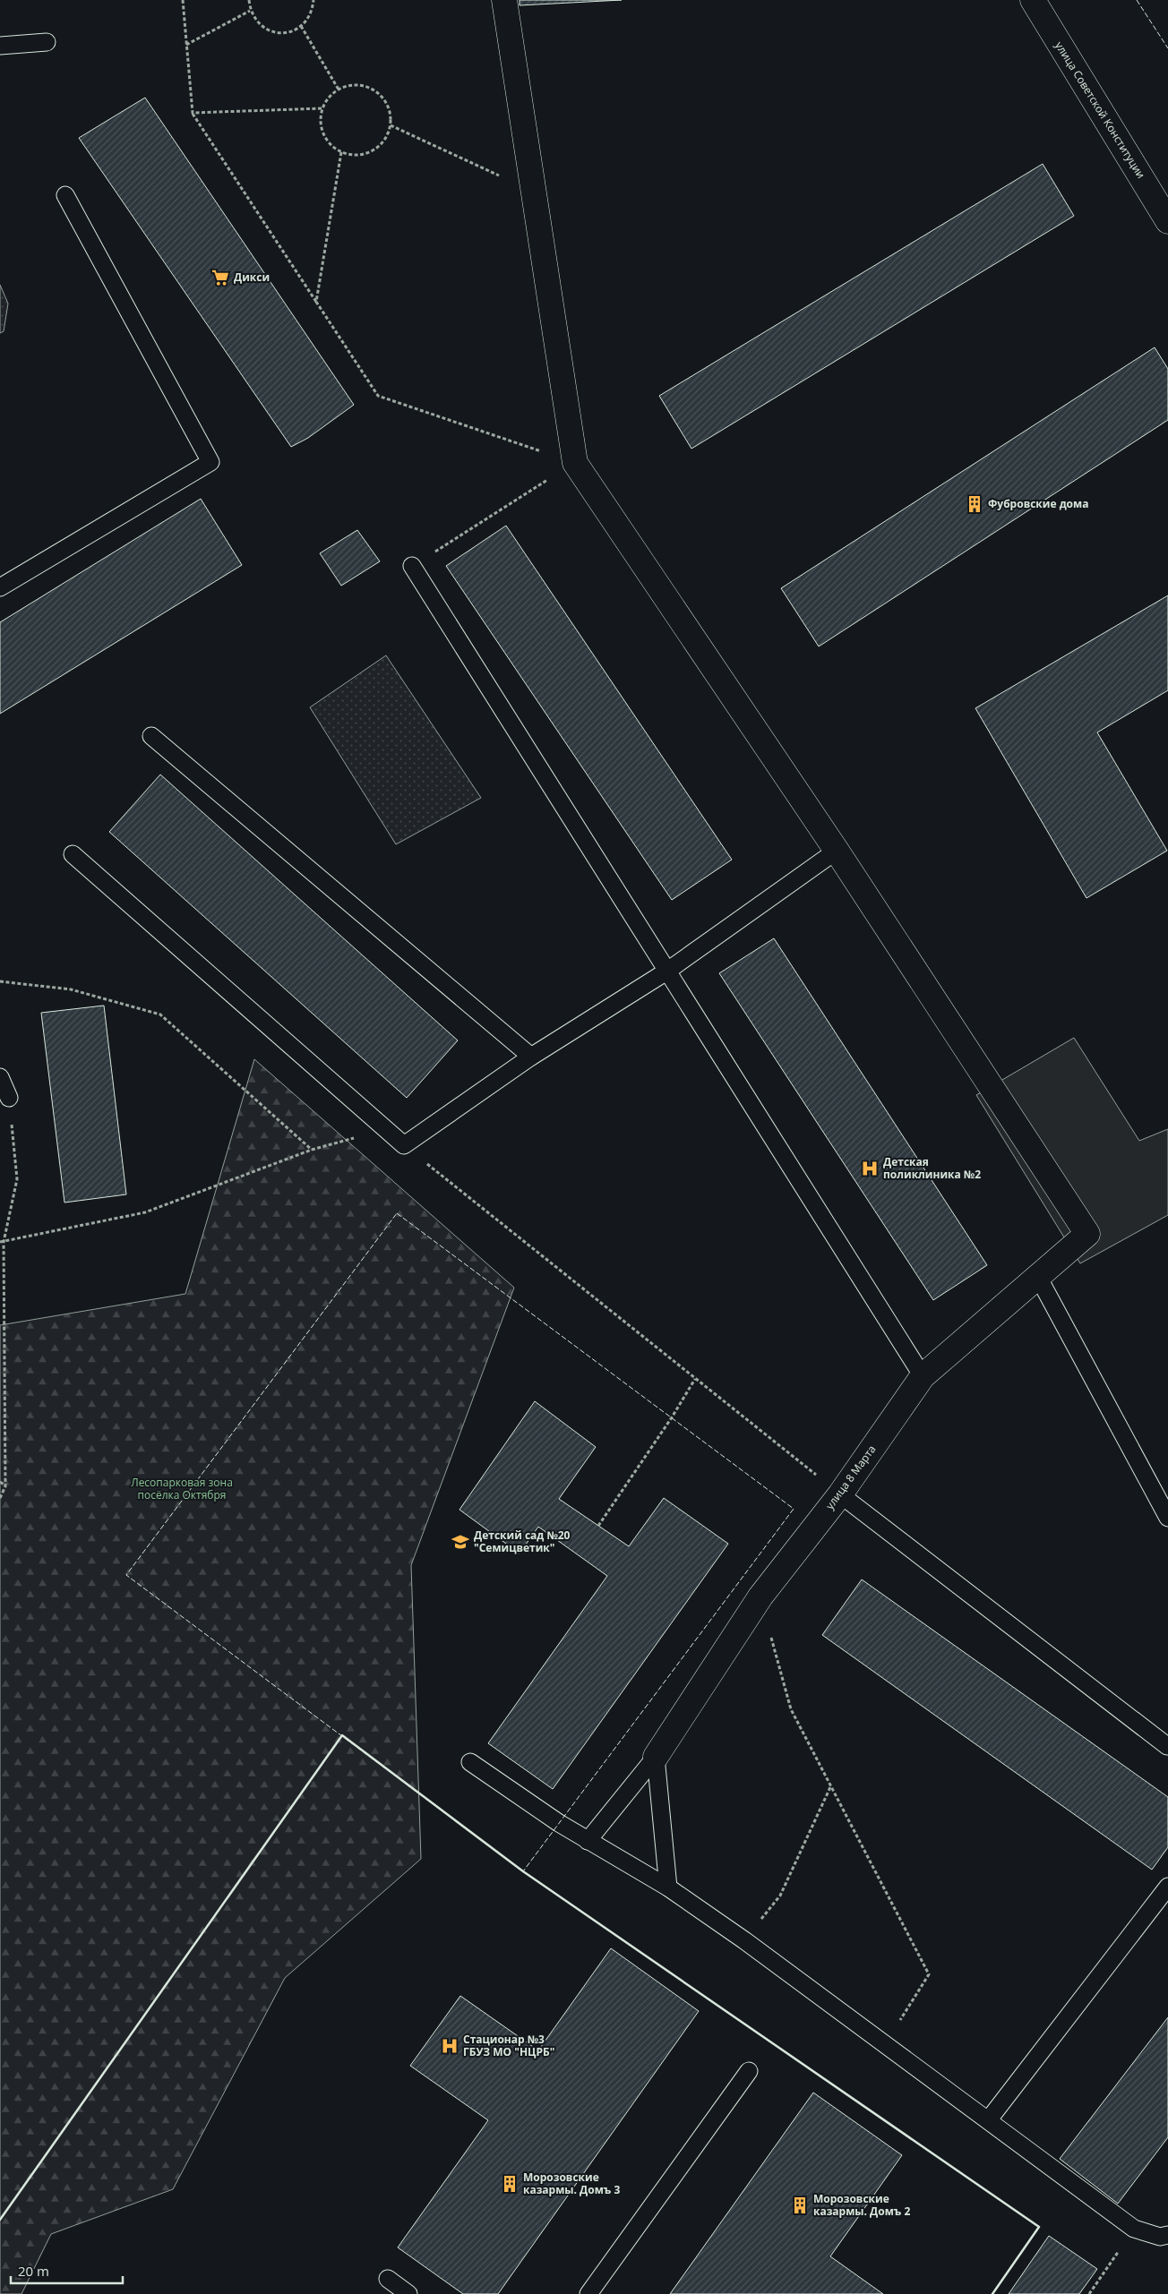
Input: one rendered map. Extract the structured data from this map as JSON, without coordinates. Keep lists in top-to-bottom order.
{
  "streets": {
    "street": ["улица Советской Конституции", "улица 8 Марта"]
  },
  "parks": ["Лесопарковая зона посёлка Октября"],
  "places": {
    "supermarket": ["Дикси"],
    "building": ["Фубровские дома", "Морозовские казармы. Домъ 3", "Морозовские казармы. Домъ 2"],
    "hospital": ["Детская поликлиника №2", "Стационар №3 ГБУЗ МО \"НЦРБ\""],
    "school or university": ["Детский сад №20 \"Семицветик\""]
  },
  "scale_bar": "20 m"
}
